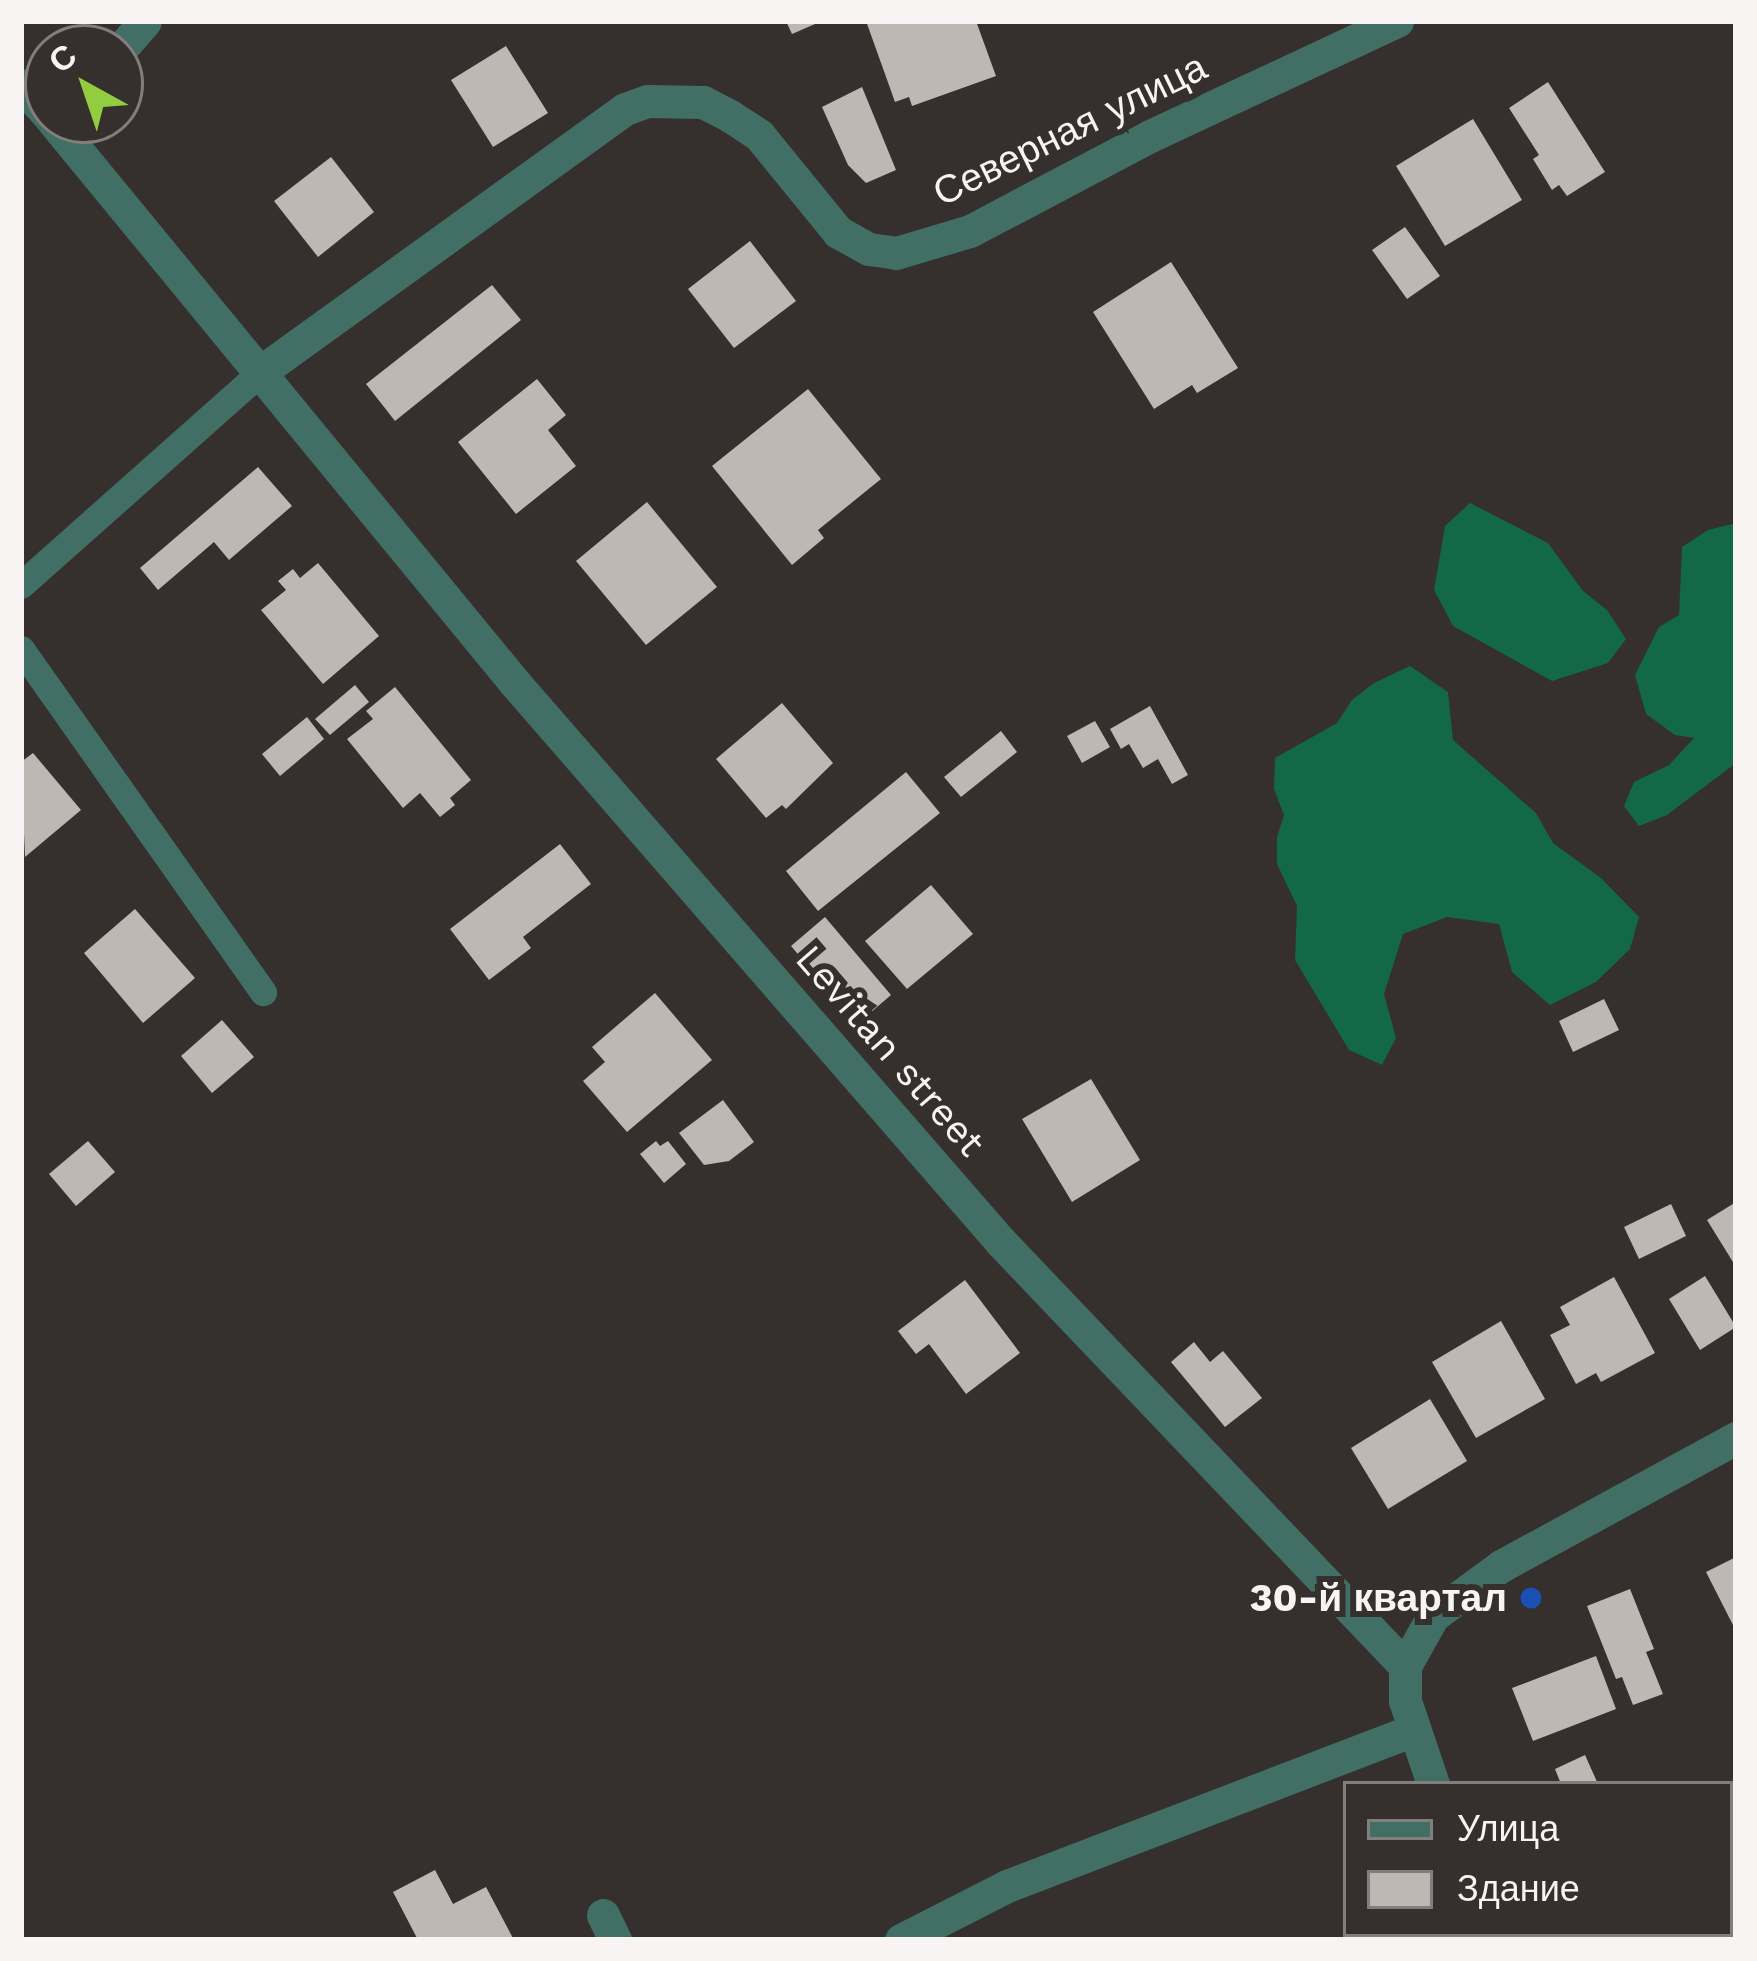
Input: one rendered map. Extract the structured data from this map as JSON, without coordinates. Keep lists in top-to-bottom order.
{
  "streets": {
    "street": ["Северная улица", "Levitan street"]
  },
  "crossings": [
    ["Северная улица", "Levitan street"]
  ],
  "places": ["30-й квартал"],
  "legend": ["Улица", "Здание"],
  "north": "top left"
}
